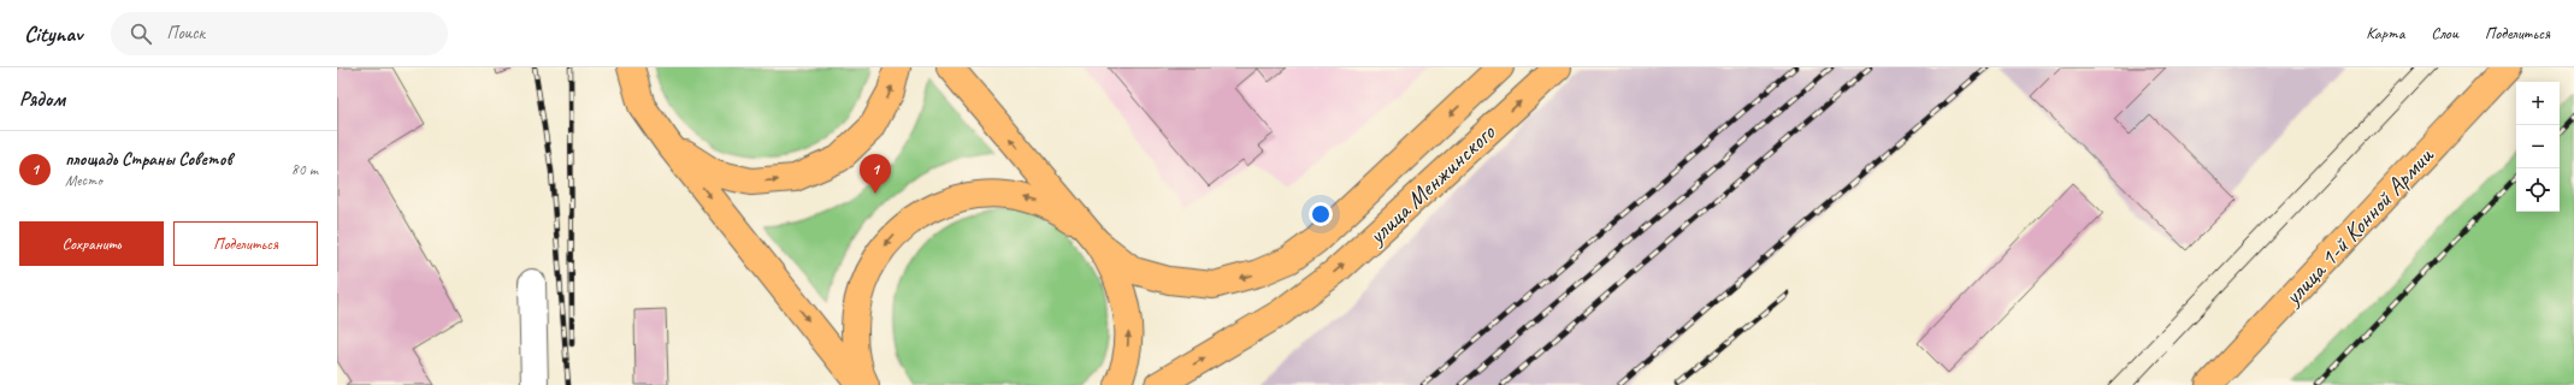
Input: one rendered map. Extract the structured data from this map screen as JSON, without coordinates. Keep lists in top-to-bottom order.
{
  "streets": {
    "main road": ["улица Менжинского", "улица 1-й Конной Армии"]
  },
  "page": {
    "header": "Citynav",
    "search": "Поиск",
    "nav": ["Карта", "Слои", "Поделиться"],
    "heading": "Рядом",
    "map_buttons": ["+", "−"],
    "list": [
      {
        "mark": "1",
        "name": "площадь Страны Советов",
        "note": "Место",
        "value": "80 m"
      }
    ],
    "pins": "1",
    "buttons": ["Сохранить", "Поделиться"]
  }
}
